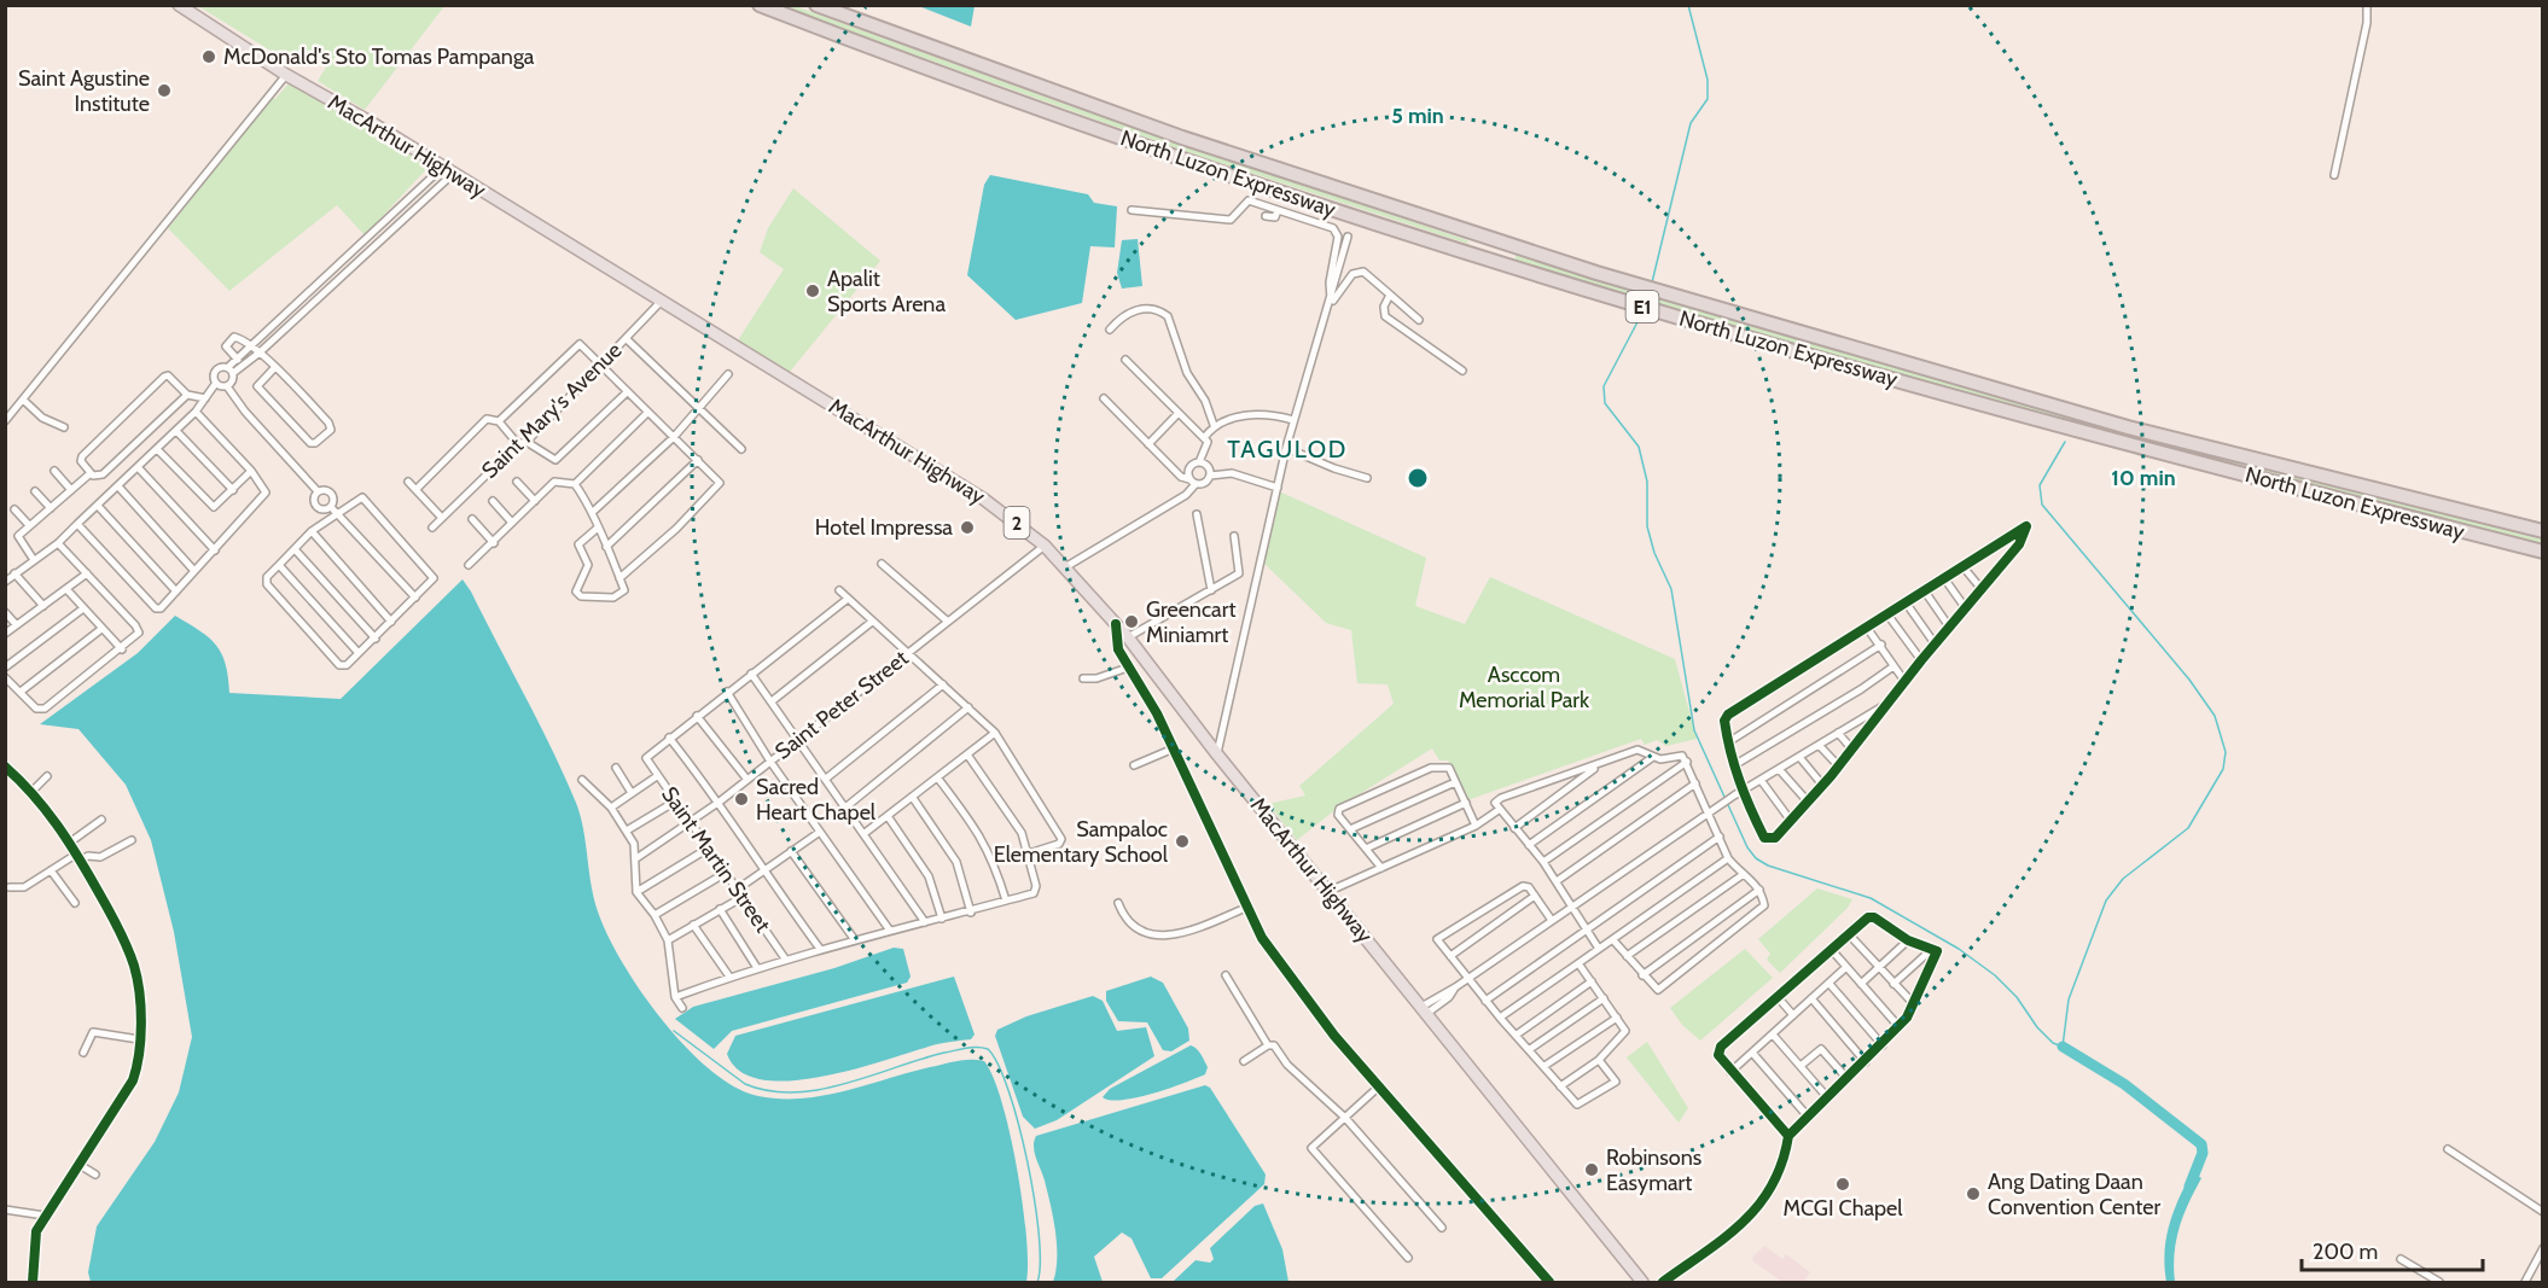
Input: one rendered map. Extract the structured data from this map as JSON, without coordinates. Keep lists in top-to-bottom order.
{
  "streets": {
    "highway": [
      "MacArthur Highway",
      "North Luzon Expressway",
      "E1",
      "2"
    ],
    "street": ["Saint Mary's Avenue", "Saint Peter Street", "Saint Martin Street"]
  },
  "crossings": [
    ["MacArthur Highway", "Saint Mary's Avenue"],
    ["MacArthur Highway", "Saint Peter Street"],
    ["Saint Peter Street", "Saint Martin Street"]
  ],
  "districts": ["TAGULOD"],
  "parks": ["Asccom Memorial Park"],
  "places": [
    "McDonald's Sto Tomas Pampanga",
    "Saint Agustine Institute",
    "Apalit Sports Arena",
    "Hotel Impressa",
    "Greencart Miniamrt",
    "Sacred Heart Chapel",
    "Sampaloc Elementary School",
    "Robinsons Easymart",
    "MCGI Chapel",
    "Ang Dating Daan Convention Center"
  ],
  "scale_bar": "200 m",
  "rings": ["5 min", "10 min"]
}
